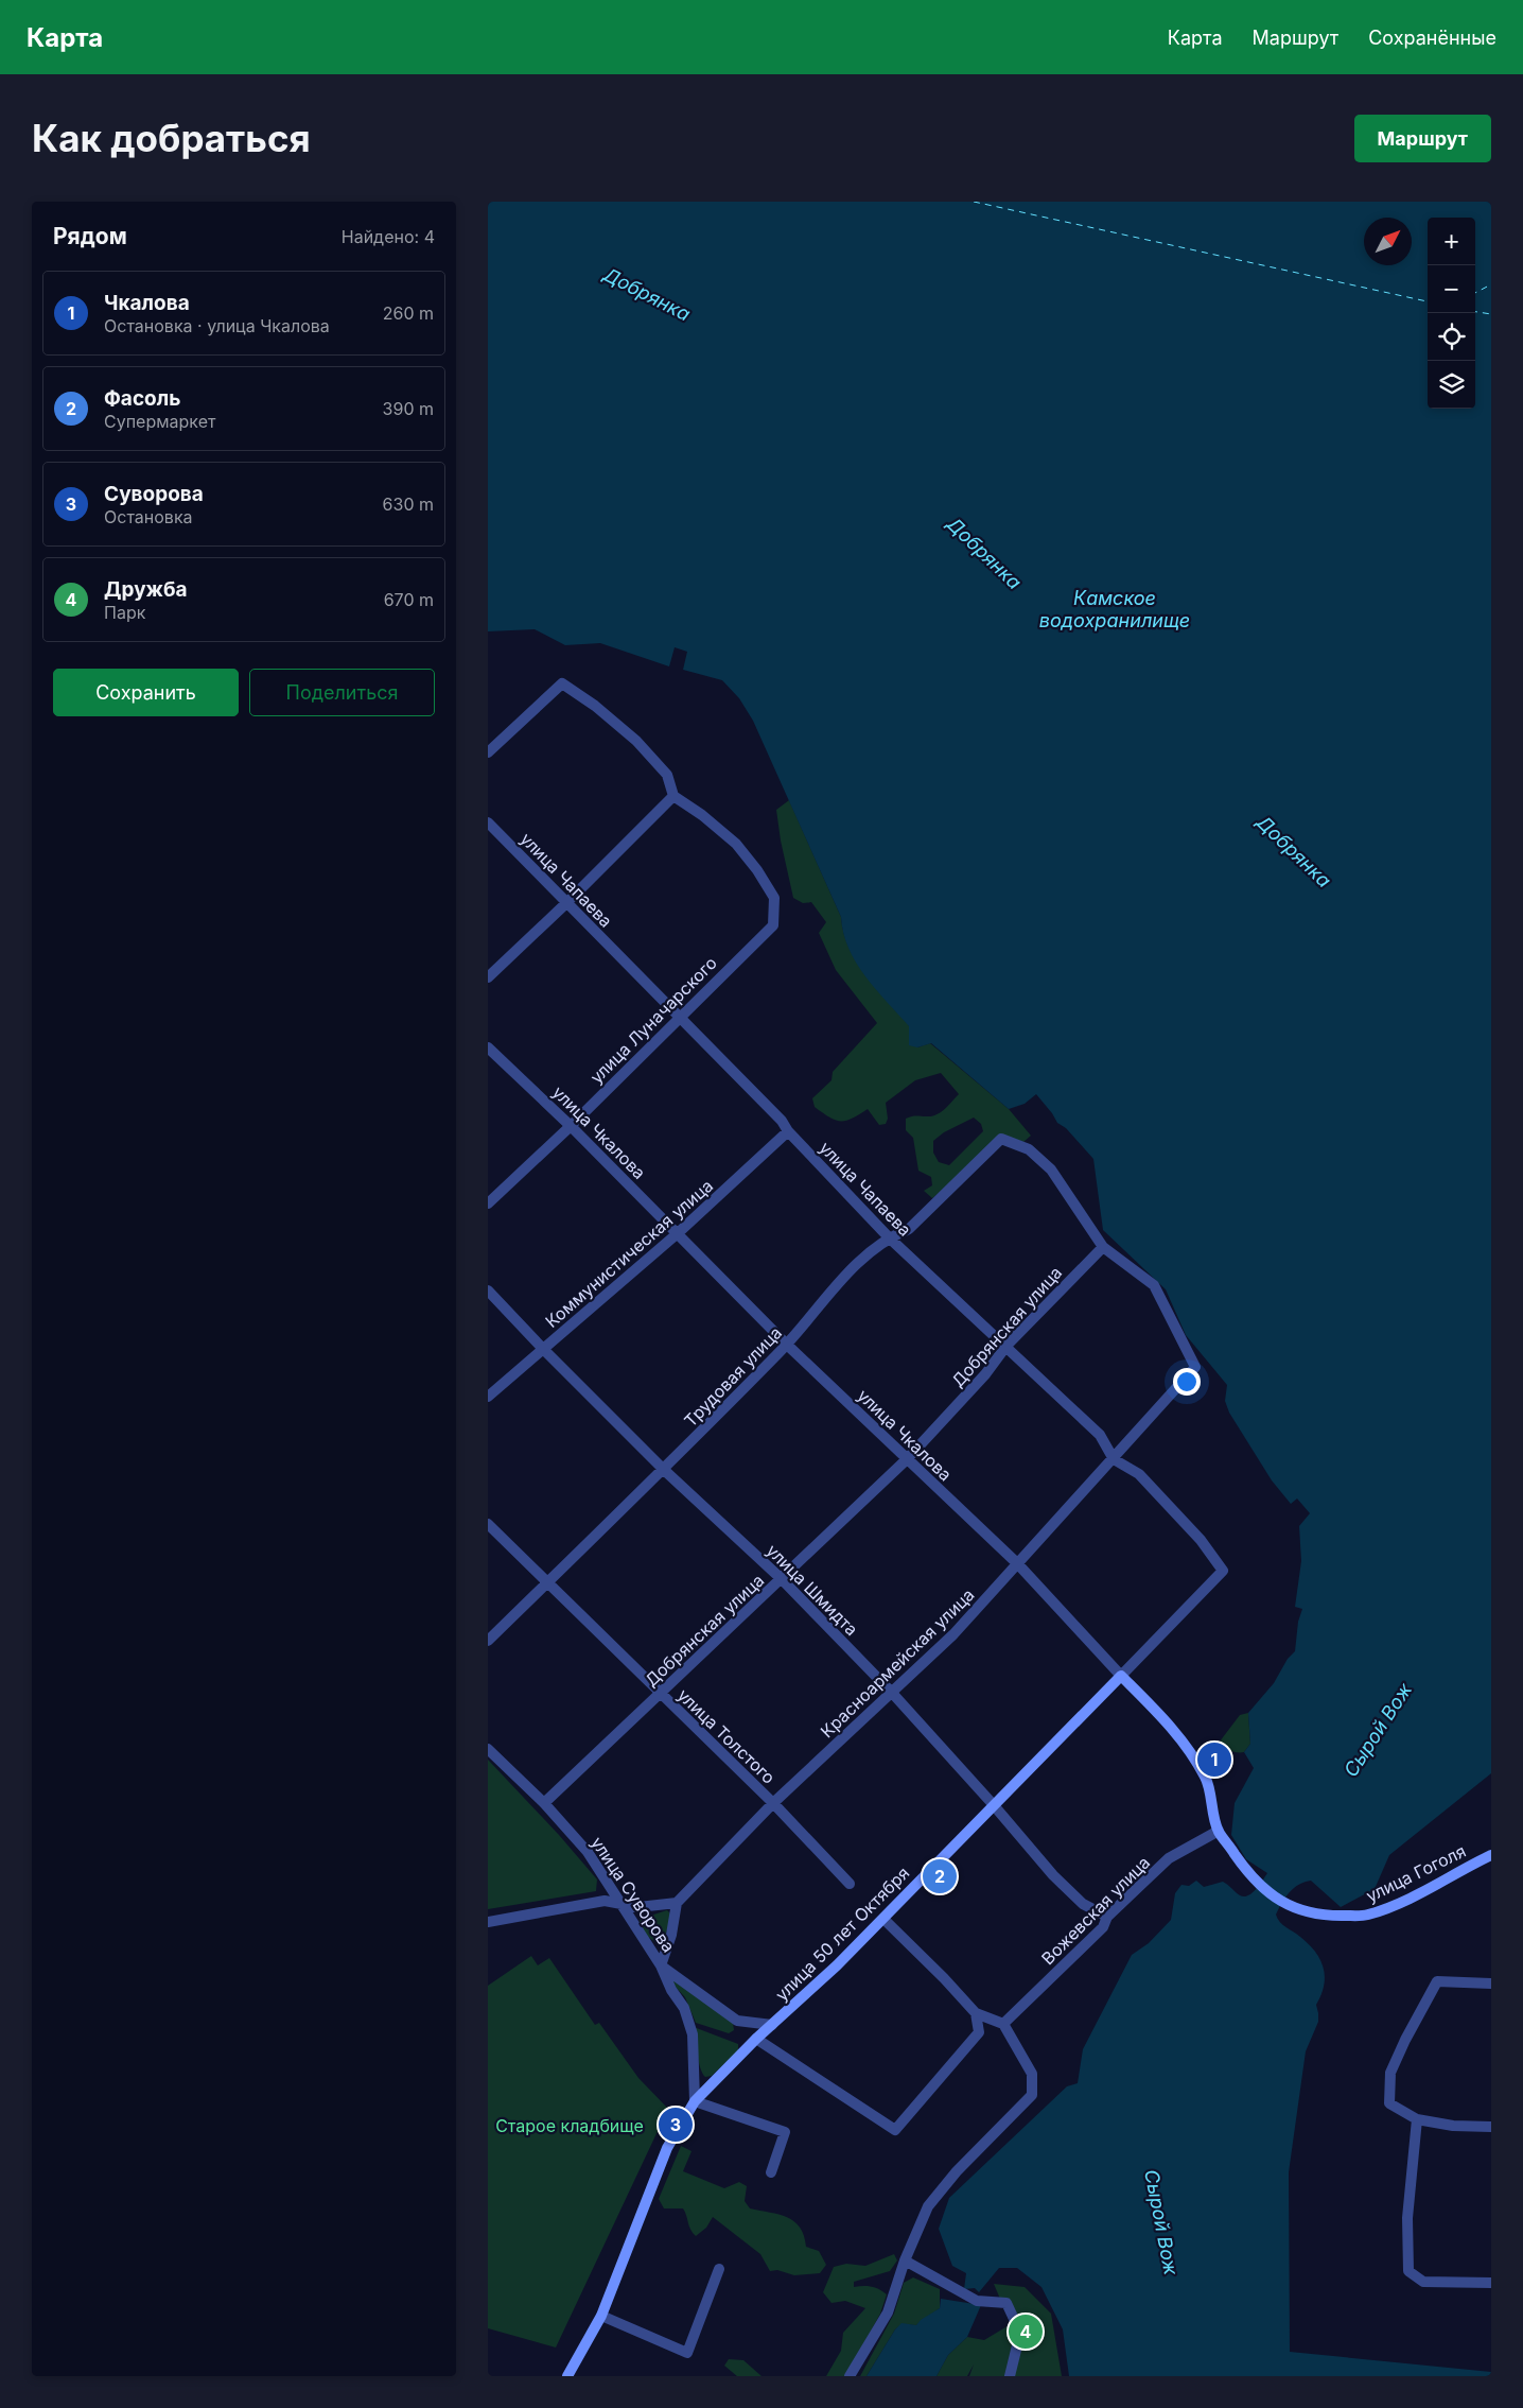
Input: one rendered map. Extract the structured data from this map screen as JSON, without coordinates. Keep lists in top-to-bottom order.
{
  "streets": {
    "main road": ["улица Чкалова", "улица Гоголя", "улица 50 лет Октября"],
    "street": [
      "улица Чапаева",
      "улица Луначарского",
      "Коммунистическая улица",
      "Добрянская улица",
      "Трудовая улица",
      "улица Шмидта",
      "Красноармейская улица",
      "улица Толстого",
      "улица Суворова",
      "Вожевская улица"
    ]
  },
  "crossings": [
    ["улица Чапаева", "улица Луначарского"],
    ["улица Чапаева", "Коммунистическая улица"],
    ["улица Чапаева", "Добрянская улица"],
    ["улица Чапаева", "Трудовая улица"],
    ["улица Чапаева", "Красноармейская улица"],
    ["улица Чапаева", "улица 50 лет Октября"],
    ["улица Луначарского", "улица Чкалова"],
    ["улица Чкалова", "Коммунистическая улица"],
    ["улица Чкалова", "Добрянская улица"],
    ["улица Чкалова", "Трудовая улица"],
    ["улица Чкалова", "Красноармейская улица"],
    ["улица Чкалова", "улица Гоголя"],
    ["улица Чкалова", "Вожевская улица"],
    ["улица Чкалова", "улица 50 лет Октября"],
    ["Коммунистическая улица", "улица Шмидта"],
    ["Добрянская улица", "Трудовая улица"],
    ["Добрянская улица", "улица Шмидта"],
    ["Добрянская улица", "Красноармейская улица"],
    ["Добрянская улица", "улица Толстого"],
    ["Добрянская улица", "улица Суворова"],
    ["Трудовая улица", "улица Шмидта"],
    ["Трудовая улица", "Красноармейская улица"],
    ["Трудовая улица", "улица Толстого"],
    ["улица Шмидта", "Красноармейская улица"],
    ["улица Шмидта", "Вожевская улица"],
    ["улица Шмидта", "улица 50 лет Октября"],
    ["Красноармейская улица", "улица Толстого"],
    ["Красноармейская улица", "улица 50 лет Октября"],
    ["улица Суворова", "улица 50 лет Октября"]
  ],
  "water": ["Добрянка", "Камское водохранилище", "Сырой Вож"],
  "parks": ["Старое кладбище"],
  "north": "top right",
  "page": {
    "header": "Карта",
    "nav": ["Карта", "Маршрут", "Сохранённые"],
    "buttons": [
      "Маршрут",
      ["Сохранить", "Поделиться"]
    ],
    "title": "Как добраться",
    "heading": ["Рядом", "Найдено: 4"],
    "map_buttons": ["+", "−"],
    "list": [
      {
        "mark": "1",
        "name": "Чкалова",
        "note": "Остановка · улица Чкалова",
        "value": "260 m"
      },
      {
        "mark": "2",
        "name": "Фасоль",
        "note": "Супермаркет",
        "value": "390 m"
      },
      {
        "mark": "3",
        "name": "Суворова",
        "note": "Остановка",
        "value": "630 m"
      },
      {
        "mark": "4",
        "name": "Дружба",
        "note": "Парк",
        "value": "670 m"
      }
    ],
    "pins": [
      "1",
      "2",
      "3",
      "4"
    ]
  }
}
